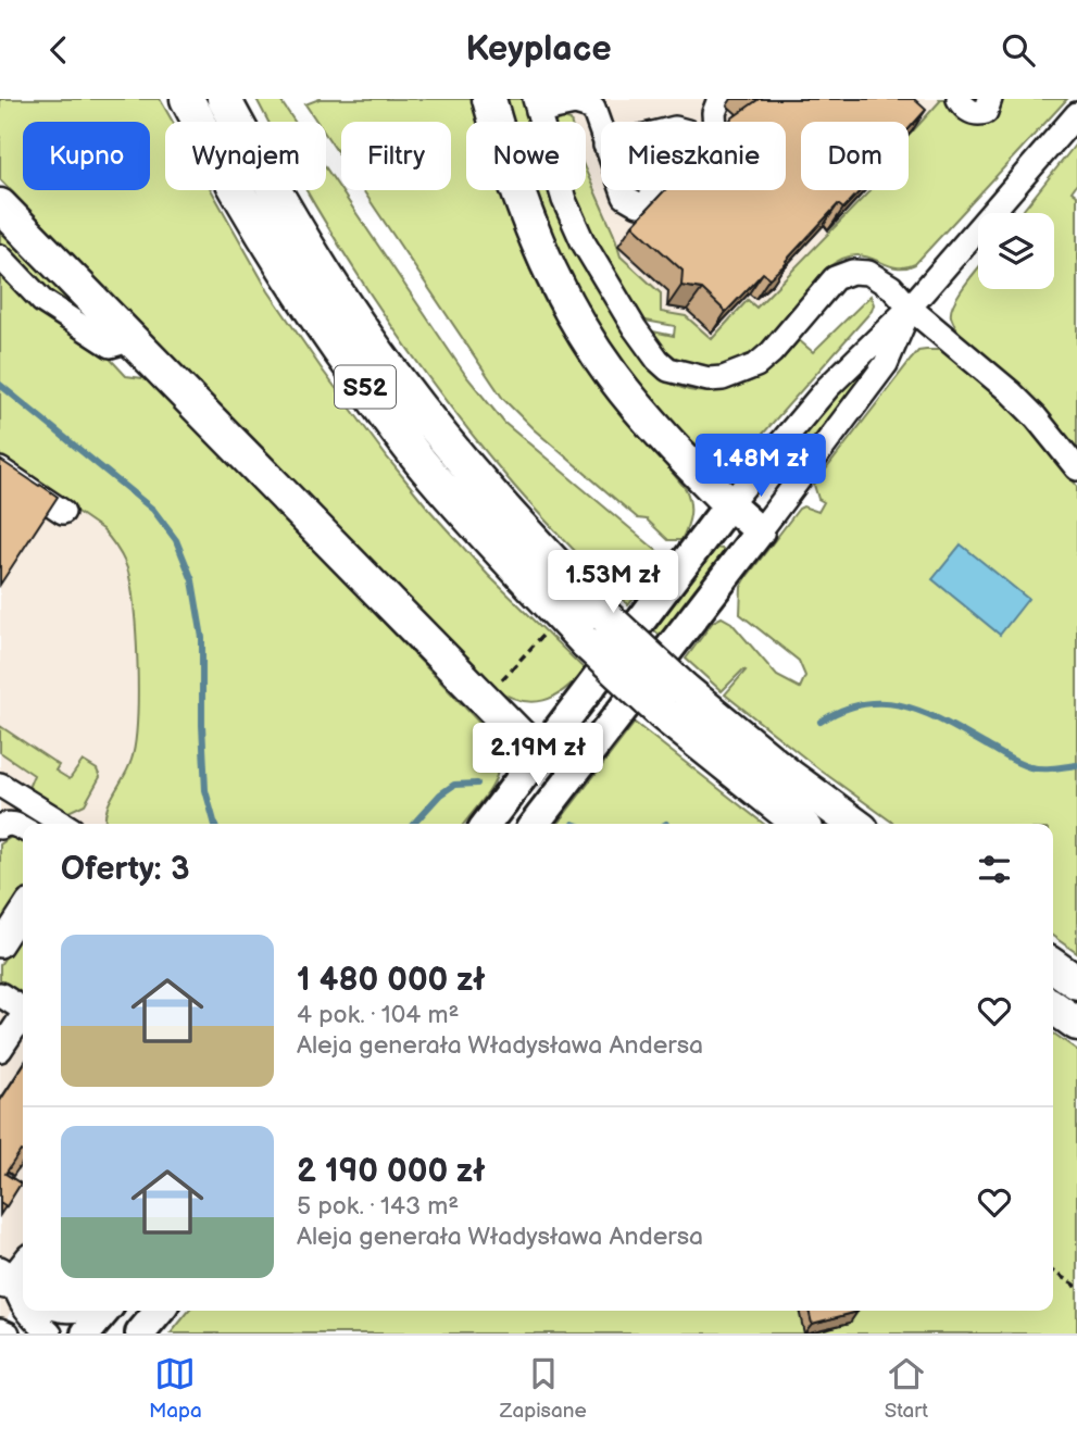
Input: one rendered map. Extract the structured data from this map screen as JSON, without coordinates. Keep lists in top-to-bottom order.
{
  "streets": {
    "highway": ["S52"]
  },
  "page": {
    "header": "Keyplace",
    "chip": [
      "Kupno",
      "Wynajem",
      "Filtry",
      "Nowe",
      "Mieszkanie",
      "Dom"
    ],
    "price": ["1.48M zł", "1.53M zł", "2.19M zł"],
    "heading": "Oferty: 3",
    "list": [
      {
        "name": "1 480 000 zł",
        "note": "4 pok. · 104 m² · Aleja generała Władysława Andersa"
      },
      {
        "name": "2 190 000 zł",
        "note": "5 pok. · 143 m² · Aleja generała Władysława Andersa"
      }
    ],
    "tabs": ["Mapa", "Zapisane", "Start"]
  }
}
